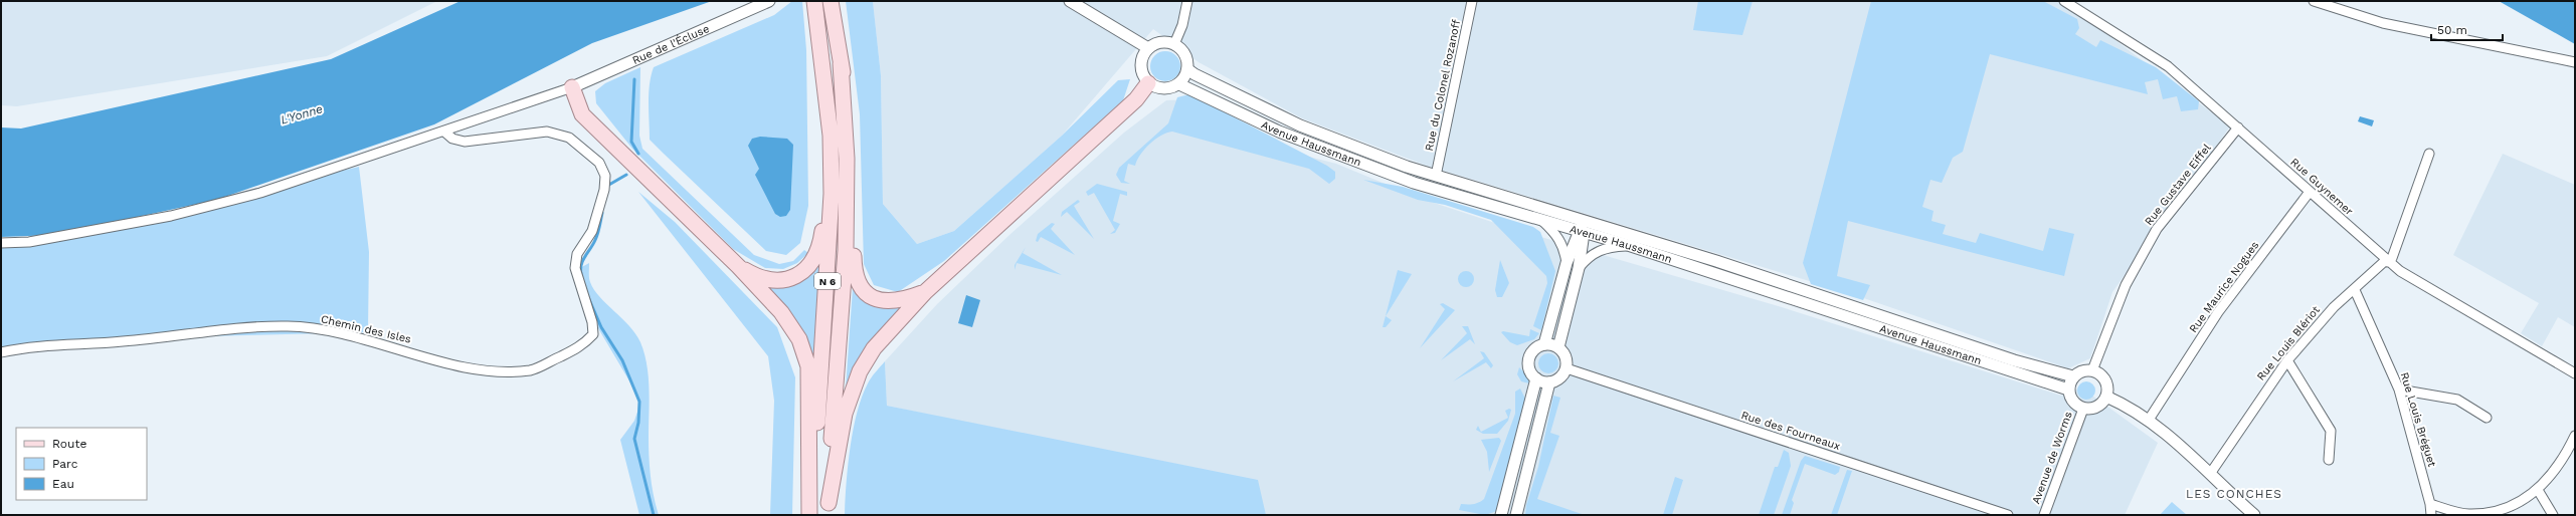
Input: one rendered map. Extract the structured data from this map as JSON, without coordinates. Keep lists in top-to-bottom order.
{
  "streets": {
    "main road": ["N 6"],
    "street": [
      "Rue de l'Écluse",
      "Rue du Colonel Rozanoff",
      "Avenue Haussmann",
      "Rue Gustave Eiffel",
      "Rue Guynemer",
      "Rue Maurice Nogues",
      "Chemin des Isles",
      "Rue Louis Blériot",
      "Rue Louis Bréguet",
      "Rue des Fourneaux",
      "Avenue de Worms"
    ]
  },
  "crossings": [
    ["Rue du Colonel Rozanoff", "Avenue Haussmann"],
    ["Avenue Haussmann", "Rue Gustave Eiffel"],
    ["Avenue Haussmann", "Avenue de Worms"],
    ["Rue Gustave Eiffel", "Rue Guynemer"],
    ["Rue Gustave Eiffel", "Avenue de Worms"],
    ["Rue Guynemer", "Rue Maurice Nogues"],
    ["Rue Guynemer", "Rue Louis Blériot"],
    ["Rue Louis Blériot", "Rue Louis Bréguet"]
  ],
  "districts": ["LES CONCHES"],
  "water": ["L'Yonne"],
  "legend": ["Route", "Parc", "Eau"],
  "scale_bar": "50 m"
}
